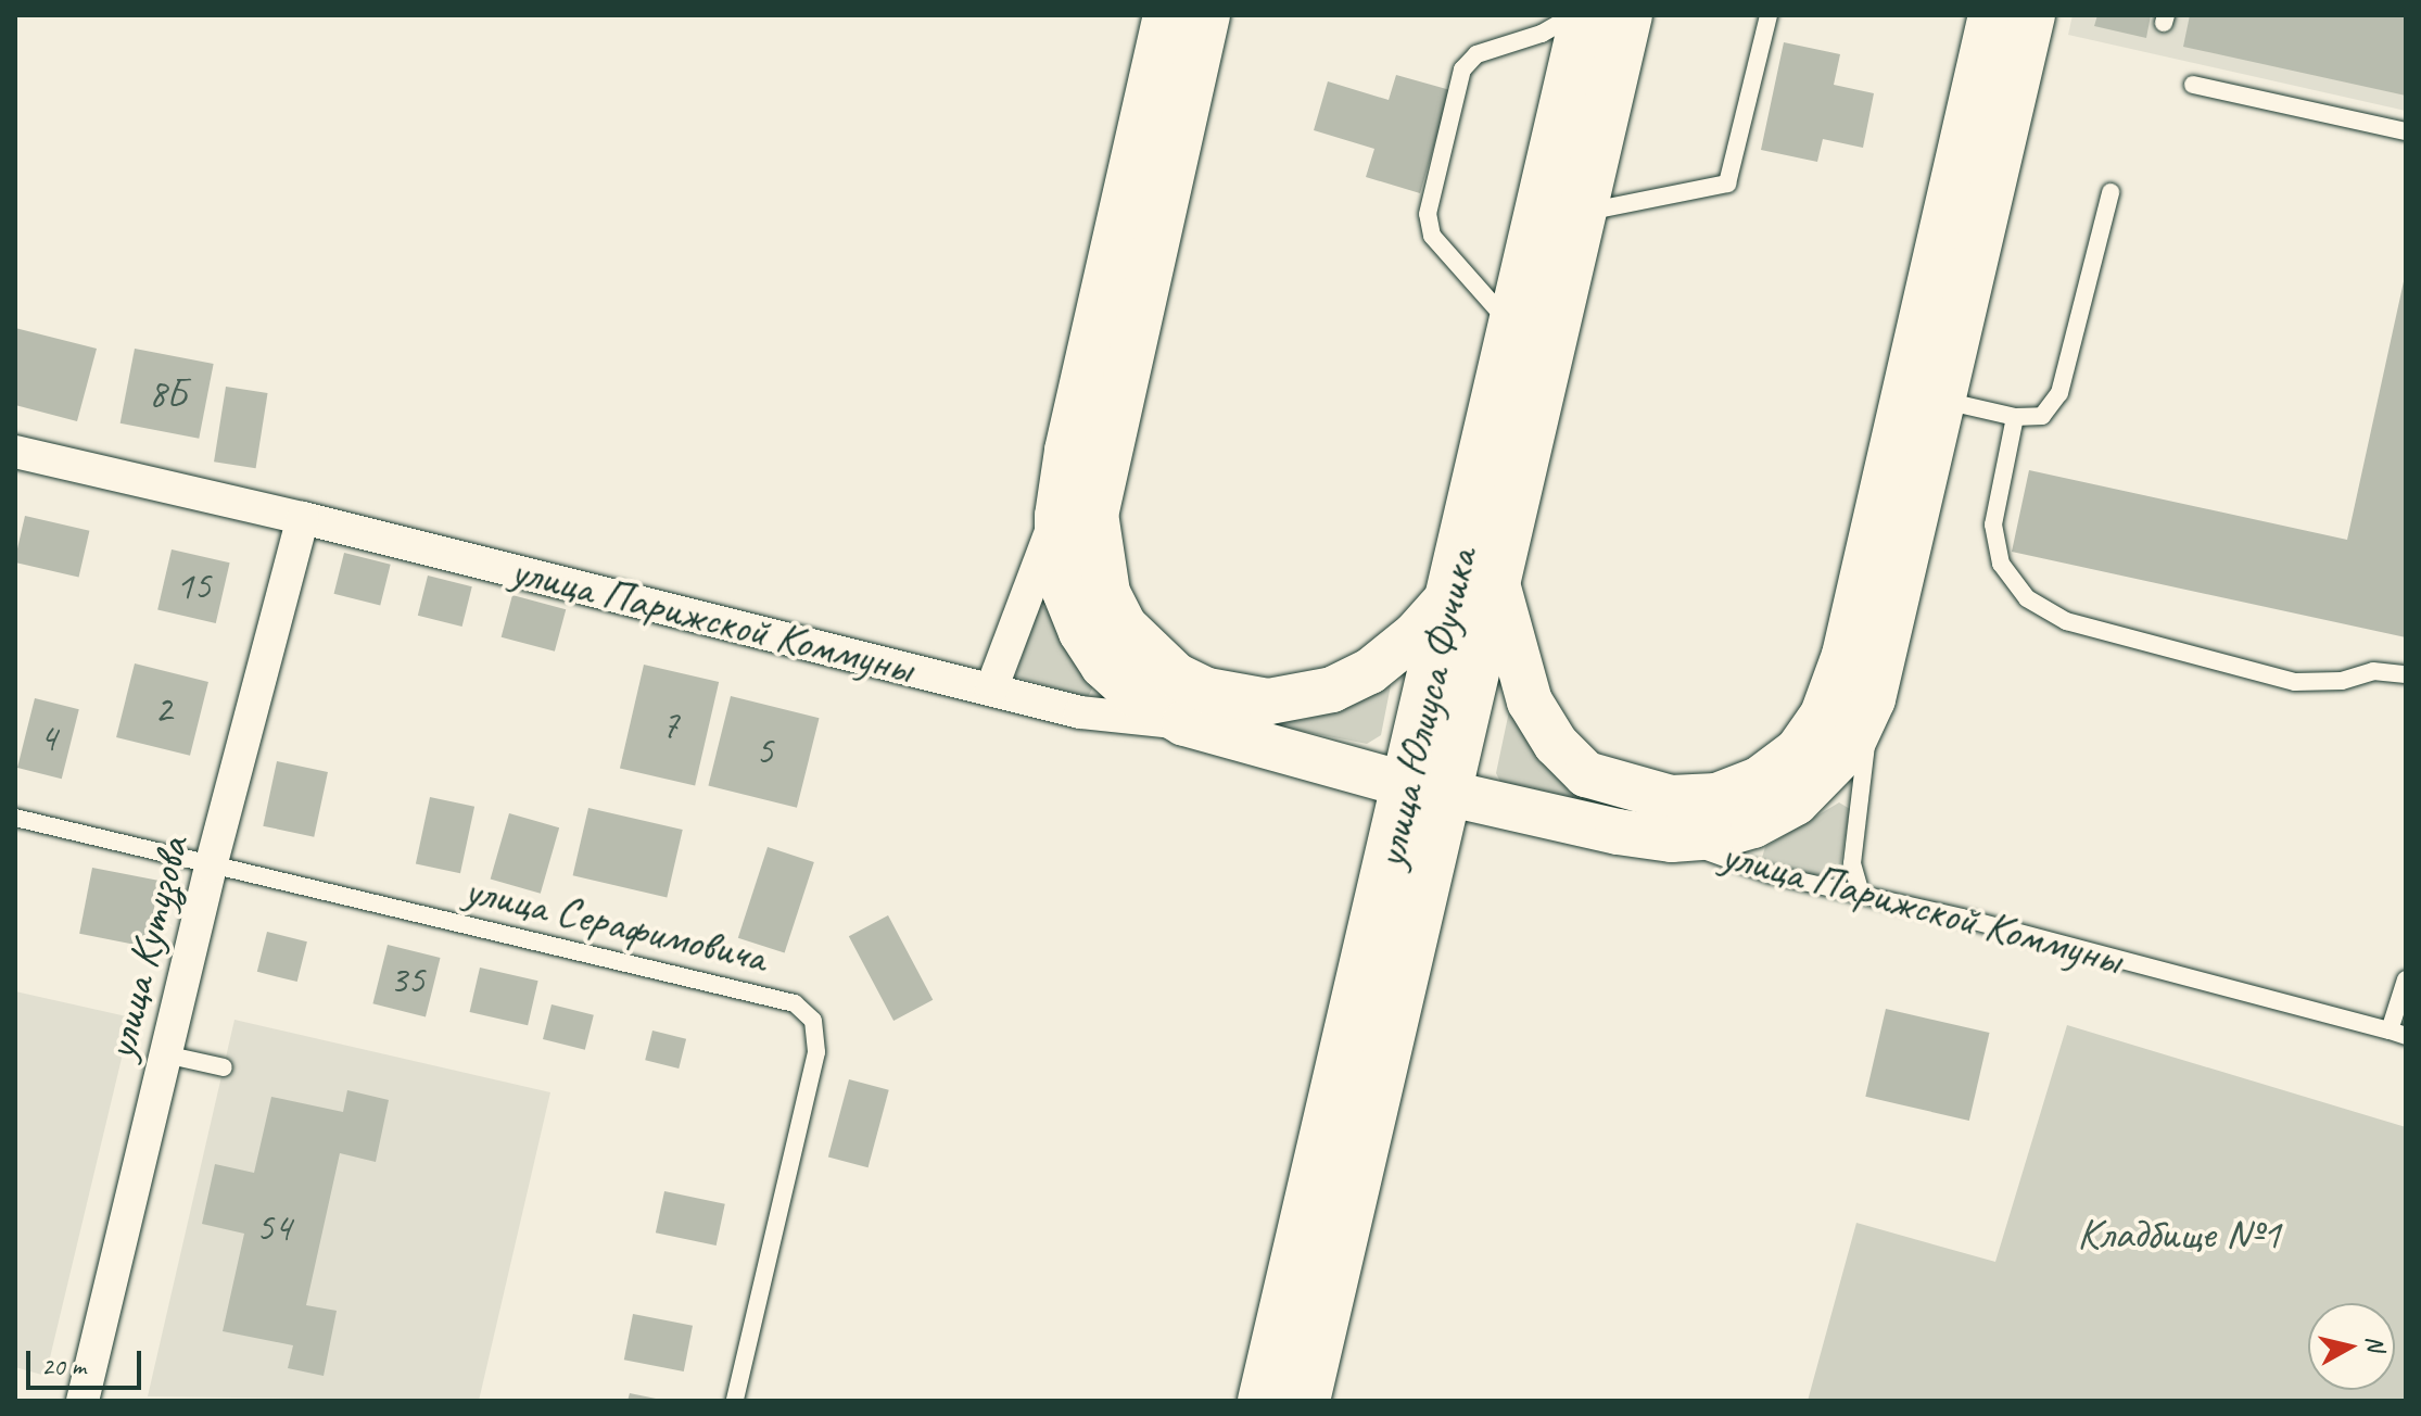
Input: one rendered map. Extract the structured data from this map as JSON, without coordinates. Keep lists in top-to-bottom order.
{
  "streets": {
    "main road": ["улица Парижской Коммуны", "улица Юлиуса Фучика"],
    "street": ["улица Кутузова"],
    "lane": ["улица Серафимовича"]
  },
  "crossings": [
    ["улица Парижской Коммуны", "улица Юлиуса Фучика"],
    ["улица Парижской Коммуны", "улица Кутузова"],
    ["улица Серафимовича", "улица Кутузова"]
  ],
  "parks": ["Кладбище №1"],
  "house_numbers": [
    "8Б",
    "15",
    "2",
    "7",
    "4",
    "5",
    "35",
    "54"
  ],
  "scale_bar": "20 m",
  "north": "right"
}
